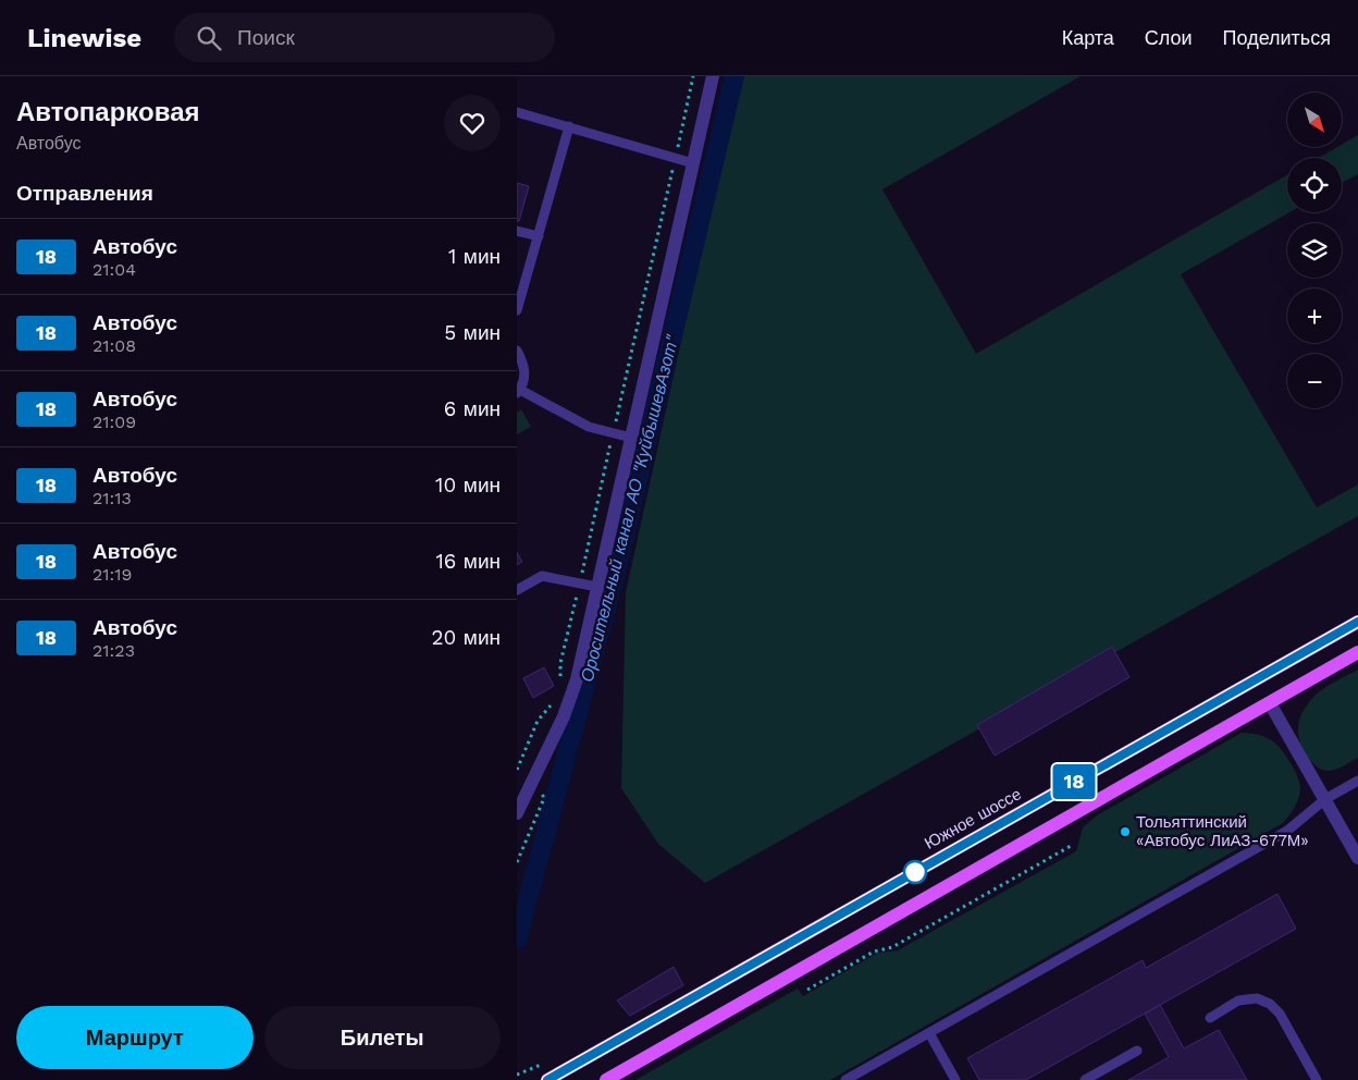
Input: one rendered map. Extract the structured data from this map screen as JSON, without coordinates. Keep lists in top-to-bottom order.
{
  "streets": {
    "main road": ["Южное шоссе"]
  },
  "water": ["Оросительный канал АО \"КуйбышевАзот\""],
  "places": ["Тольяттинский «Автобус ЛиАЗ-677М»"],
  "lines": ["bus line 18"],
  "north": "bottom right",
  "page": {
    "header": "Linewise",
    "search": "Поиск",
    "nav": ["Карта", "Слои", "Поделиться"],
    "heading": [
      ["Автопарковая", "Автобус"],
      "Отправления"
    ],
    "on_map": "18",
    "map_buttons": ["+", "−"],
    "list": [
      {
        "mark": "18",
        "name": "Автобус",
        "note": "21:04",
        "value": "1 мин"
      },
      {
        "mark": "18",
        "name": "Автобус",
        "note": "21:08",
        "value": "5 мин"
      },
      {
        "mark": "18",
        "name": "Автобус",
        "note": "21:09",
        "value": "6 мин"
      },
      {
        "mark": "18",
        "name": "Автобус",
        "note": "21:13",
        "value": "10 мин"
      },
      {
        "mark": "18",
        "name": "Автобус",
        "note": "21:19",
        "value": "16 мин"
      },
      {
        "mark": "18",
        "name": "Автобус",
        "note": "21:23",
        "value": "20 мин"
      }
    ],
    "buttons": ["Маршрут", "Билеты"]
  }
}
